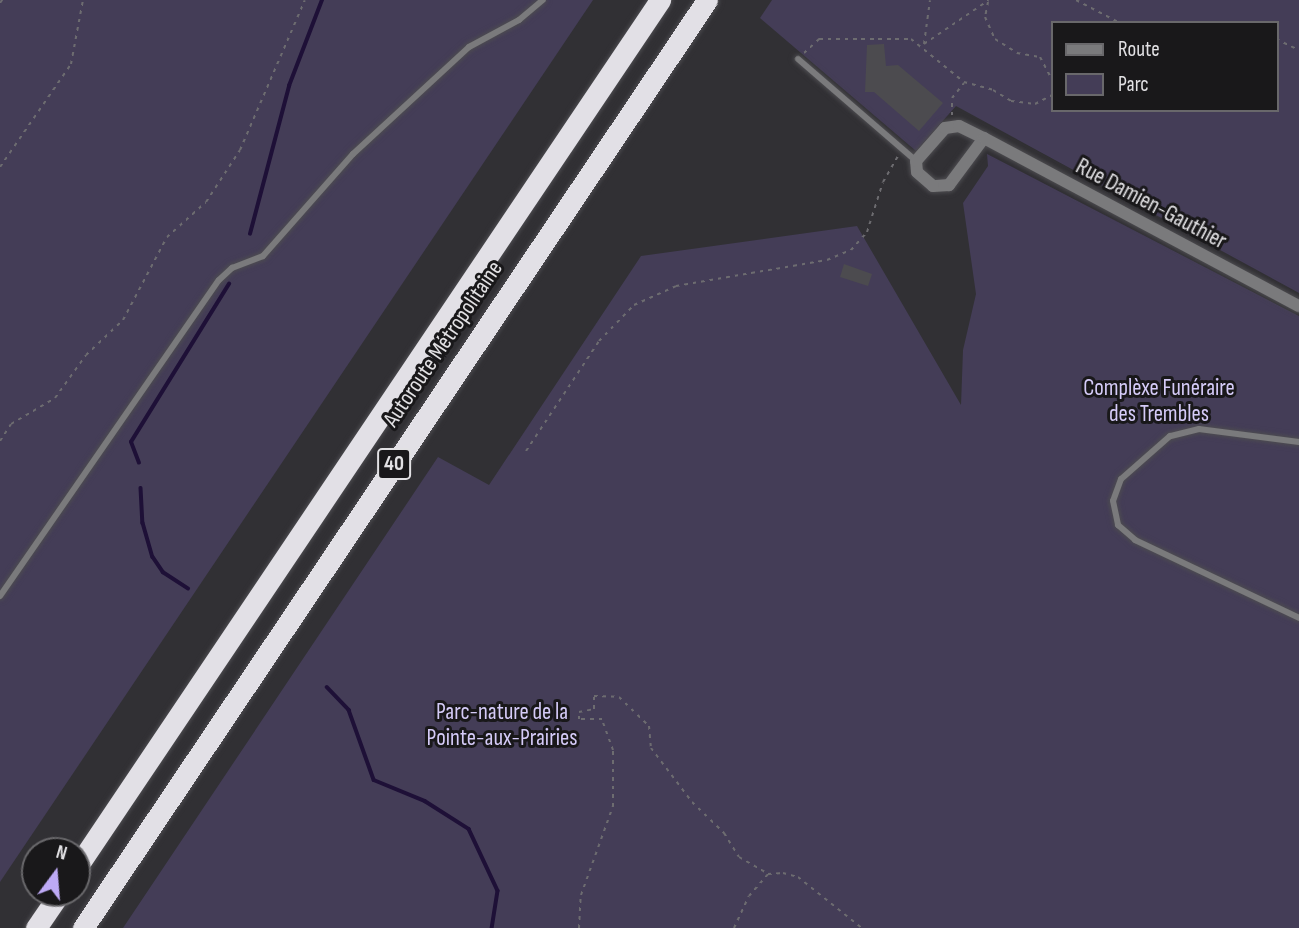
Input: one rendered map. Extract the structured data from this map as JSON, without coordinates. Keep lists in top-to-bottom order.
{
  "streets": {
    "highway": ["Autoroute Métropolitaine", "40"],
    "street": ["Rue Damien-Gauthier"]
  },
  "parks": ["Complèxe Funéraire des Trembles", "Parc-nature de la Pointe-aux-Prairies"],
  "legend": ["Route", "Parc"],
  "north": "top"
}
